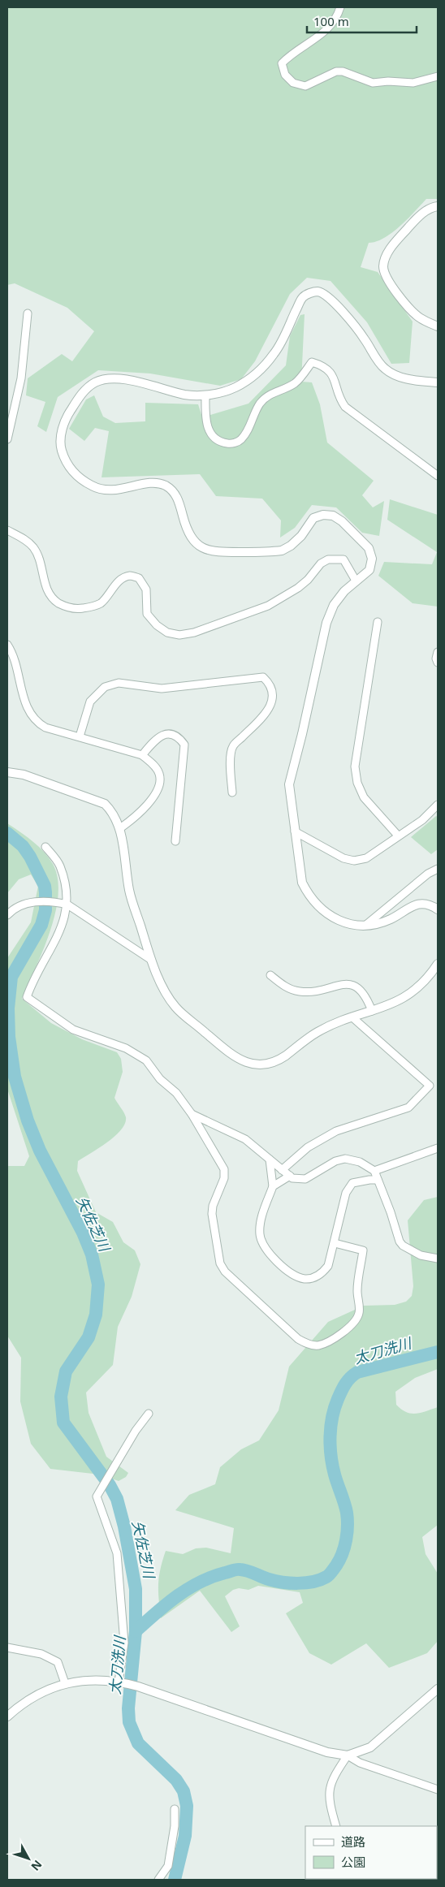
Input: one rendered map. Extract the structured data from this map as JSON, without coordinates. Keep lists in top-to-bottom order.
{
  "water": ["矢佐芝川", "太刀洗川"],
  "legend": ["道路", "公園"],
  "scale_bar": "100 m",
  "north": "bottom right"
}
